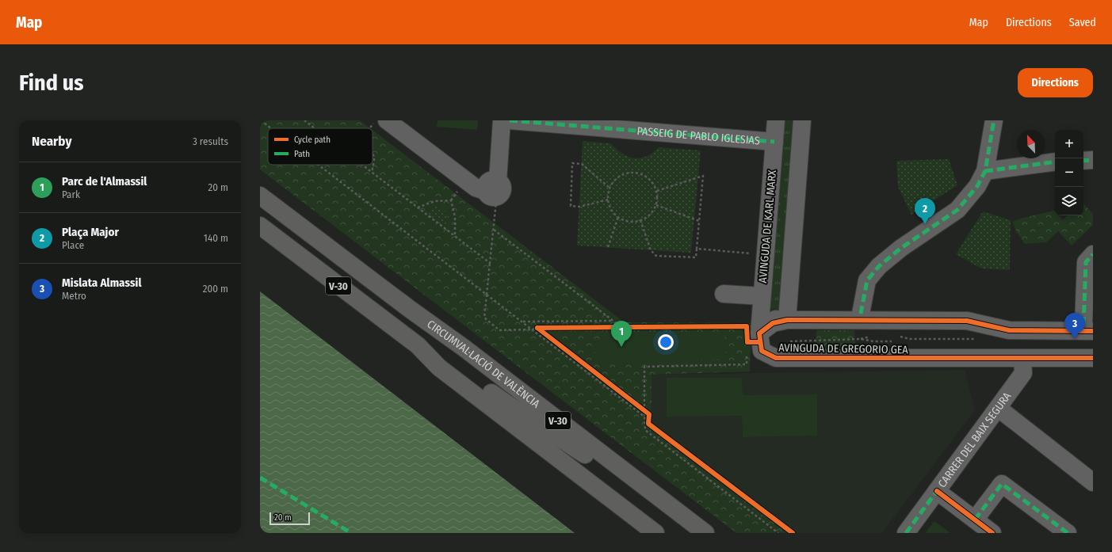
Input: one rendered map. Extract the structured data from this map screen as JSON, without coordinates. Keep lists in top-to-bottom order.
{
  "streets": {
    "highway": ["V-30", "CIRCUMVAL·LACIÓ DE VALÈNCIA"],
    "street": [
      "PASSEIG DE PABLO IGLESIAS",
      "AVINGUDA DE KARL MARX",
      "AVINGUDA DE GREGORIO GEA",
      "CARRER DEL BAIX SEGURA"
    ]
  },
  "crossings": [
    ["PASSEIG DE PABLO IGLESIAS", "AVINGUDA DE KARL MARX"],
    ["AVINGUDA DE KARL MARX", "AVINGUDA DE GREGORIO GEA"],
    ["AVINGUDA DE GREGORIO GEA", "CARRER DEL BAIX SEGURA"]
  ],
  "legend": ["Cycle path", "Path"],
  "scale_bar": "20 m",
  "north": "top left",
  "page": {
    "header": "Map",
    "nav": ["Map", "Directions", "Saved"],
    "buttons": "Directions",
    "title": "Find us",
    "heading": ["Nearby", "3 results"],
    "map_buttons": ["+", "−"],
    "list": [
      {
        "mark": "1",
        "name": "Parc de l'Almassil",
        "note": "Park",
        "value": "20 m"
      },
      {
        "mark": "2",
        "name": "Plaça Major",
        "note": "Place",
        "value": "140 m"
      },
      {
        "mark": "3",
        "name": "Mislata Almassil",
        "note": "Metro",
        "value": "200 m"
      }
    ],
    "pins": ["2", "3", "1"],
    "scale": "20 m"
  }
}
